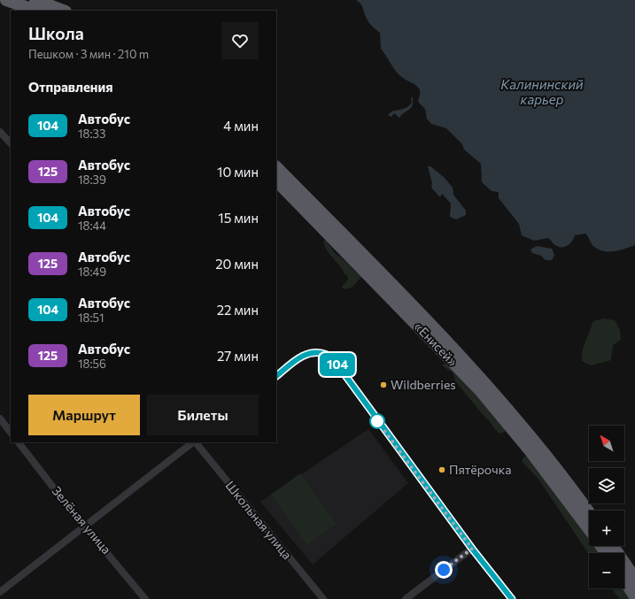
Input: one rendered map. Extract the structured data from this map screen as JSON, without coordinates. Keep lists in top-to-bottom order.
{
  "streets": {
    "highway": ["«Енисей»"],
    "street": ["Зелёная улица", "Школьная улица"]
  },
  "water": ["Калининский карьер"],
  "places": ["Wildberries", "Пятёрочка"],
  "lines": ["bus line 104"],
  "north": "top left",
  "page": {
    "on_map": "104",
    "heading": [
      ["Школа", "Пешком · 3 мин · 210 m"],
      "Отправления"
    ],
    "list": [
      {
        "mark": "104",
        "name": "Автобус",
        "note": "18:33",
        "value": "4 мин"
      },
      {
        "mark": "125",
        "name": "Автобус",
        "note": "18:39",
        "value": "10 мин"
      },
      {
        "mark": "104",
        "name": "Автобус",
        "note": "18:44",
        "value": "15 мин"
      },
      {
        "mark": "125",
        "name": "Автобус",
        "note": "18:49",
        "value": "20 мин"
      },
      {
        "mark": "104",
        "name": "Автобус",
        "note": "18:51",
        "value": "22 мин"
      },
      {
        "mark": "125",
        "name": "Автобус",
        "note": "18:56",
        "value": "27 мин"
      }
    ],
    "buttons": ["Маршрут", "Билеты"],
    "map_buttons": ["+", "−"]
  }
}
